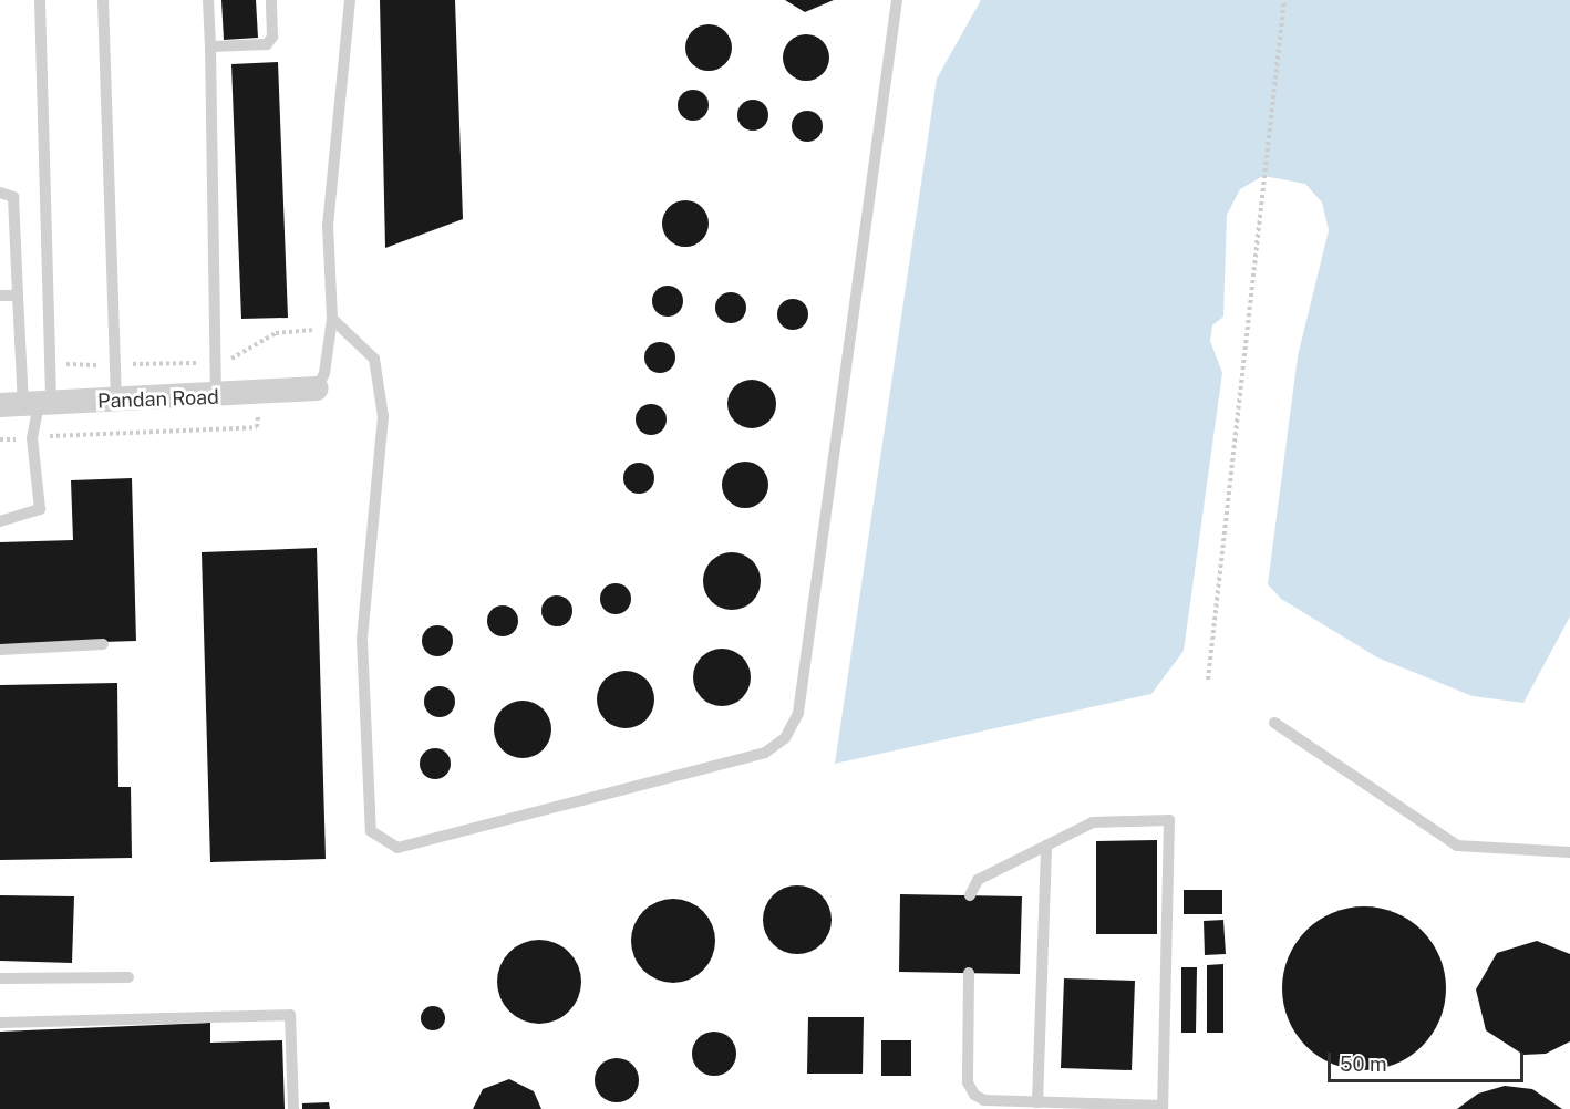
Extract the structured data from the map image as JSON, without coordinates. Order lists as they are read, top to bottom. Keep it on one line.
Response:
{"streets":{"street":["Pandan Road"]},"scale_bar":"50 m"}
